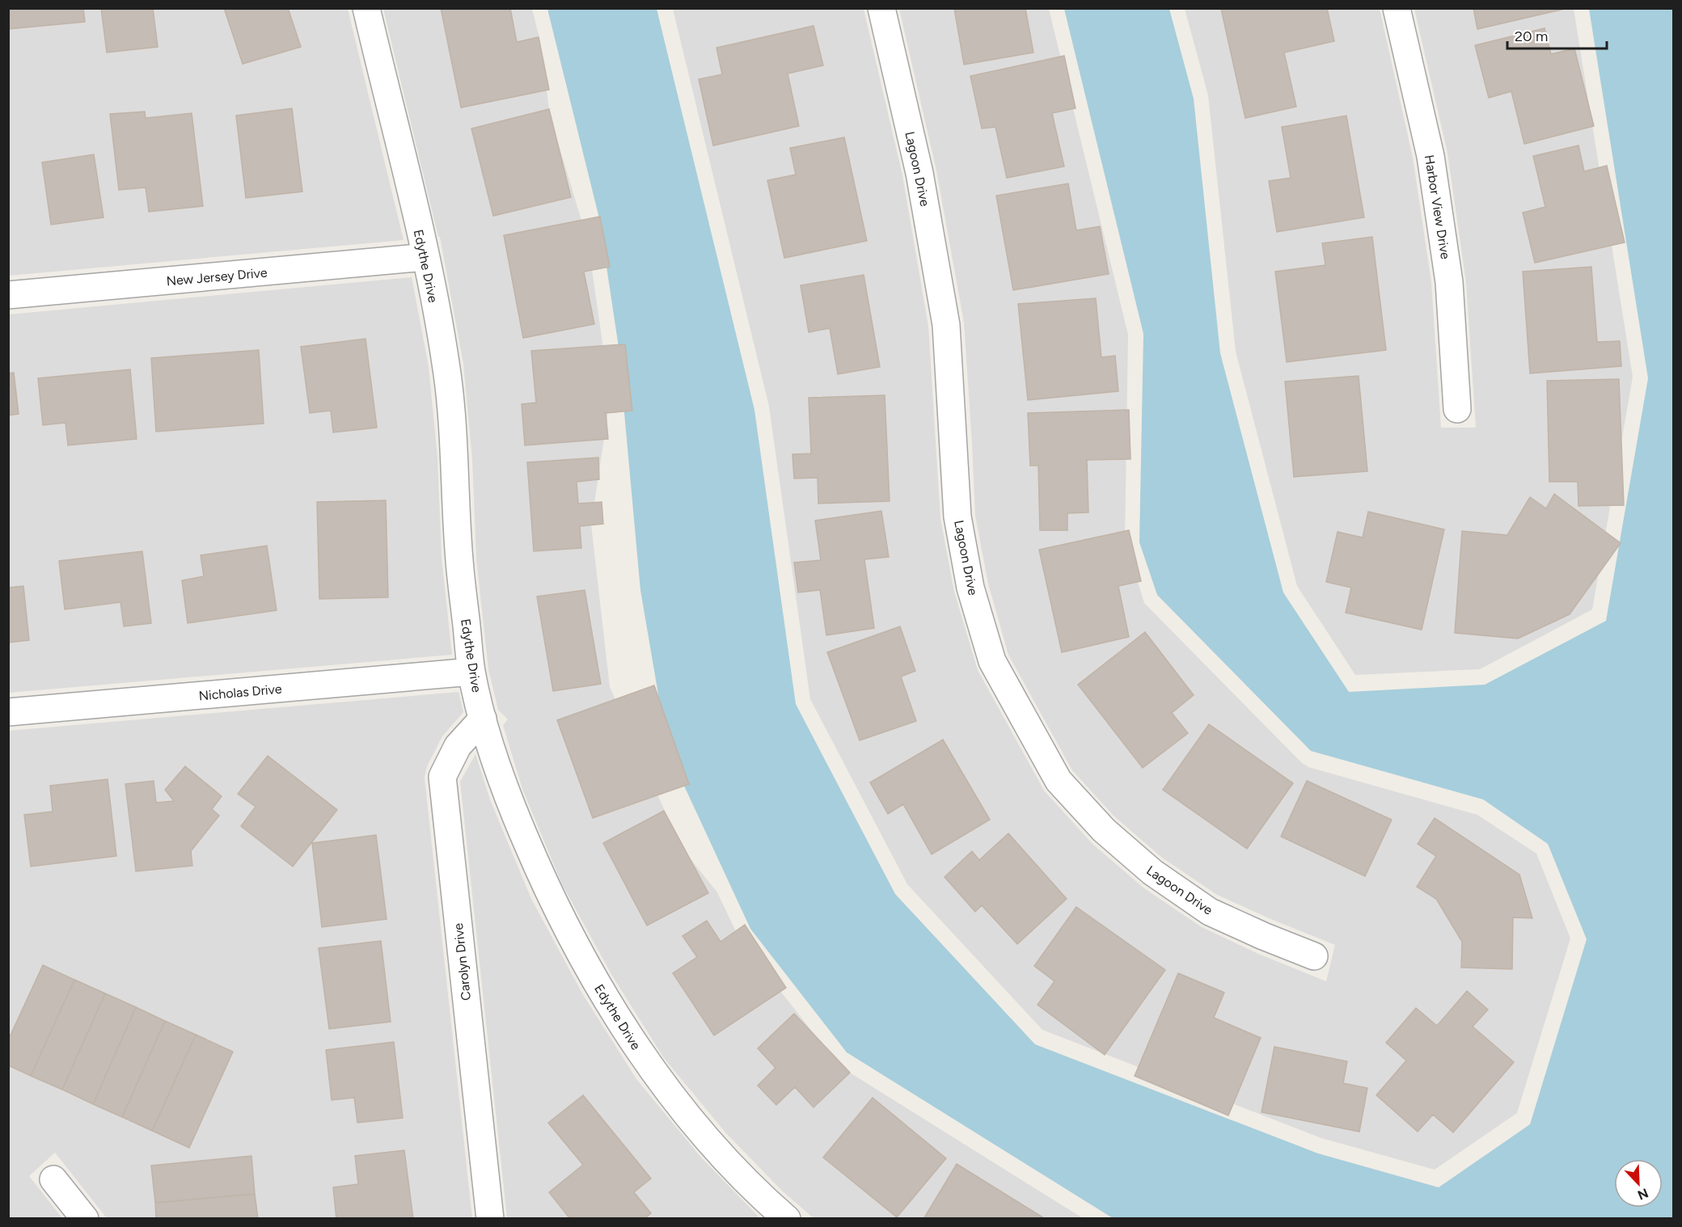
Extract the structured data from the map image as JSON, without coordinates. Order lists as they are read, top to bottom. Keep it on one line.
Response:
{"streets":{"street":["Lagoon Drive","Harbor View Drive","Edythe Drive","New Jersey Drive","Nicholas Drive","Carolyn Drive"]},"crossings":[["Edythe Drive","New Jersey Drive"],["Edythe Drive","Nicholas Drive"],["Edythe Drive","Carolyn Drive"]],"scale_bar":"20 m","north":"bottom right"}
